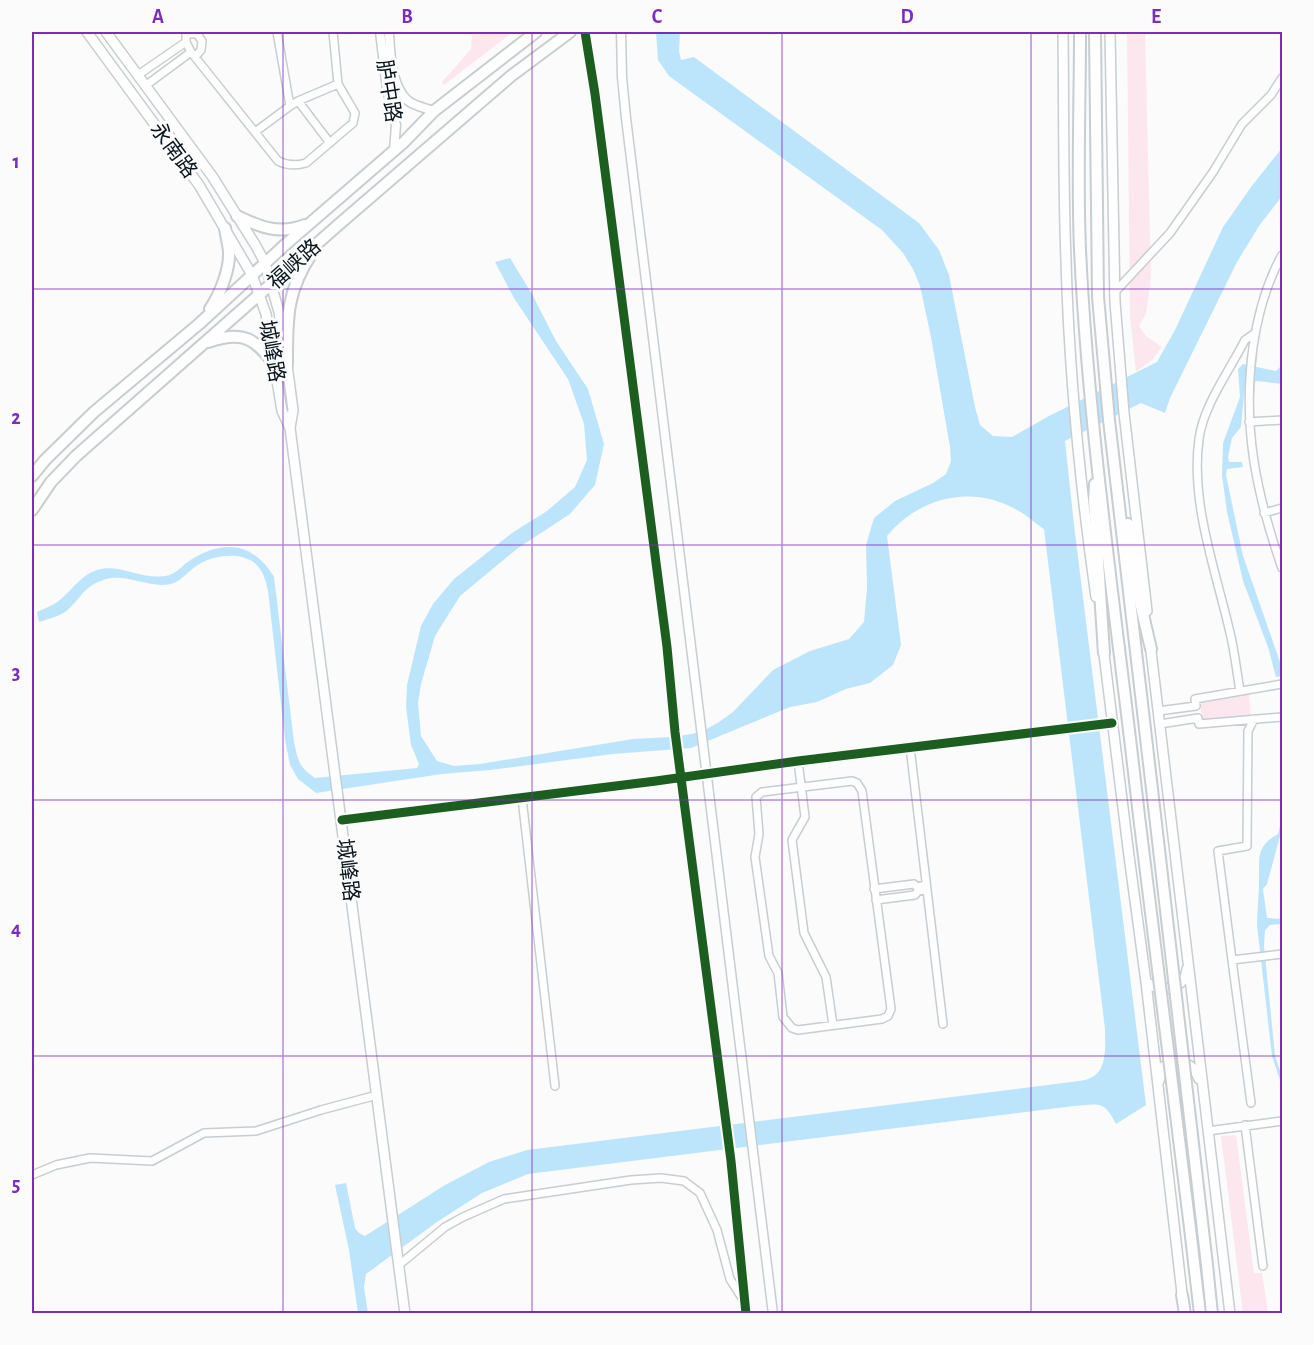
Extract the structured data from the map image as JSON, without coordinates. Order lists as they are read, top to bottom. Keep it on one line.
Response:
{"streets":{"highway":["福峡路"],"main road":["永南路","城峰路"],"street":["胪中路"]},"crossings":[["胪中路","福峡路"],["永南路","福峡路"],["永南路","城峰路"],["福峡路","城峰路"]],"grid":{"columns":["A","B","C","D","E"],"rows":["1","2","3","4","5"]}}
